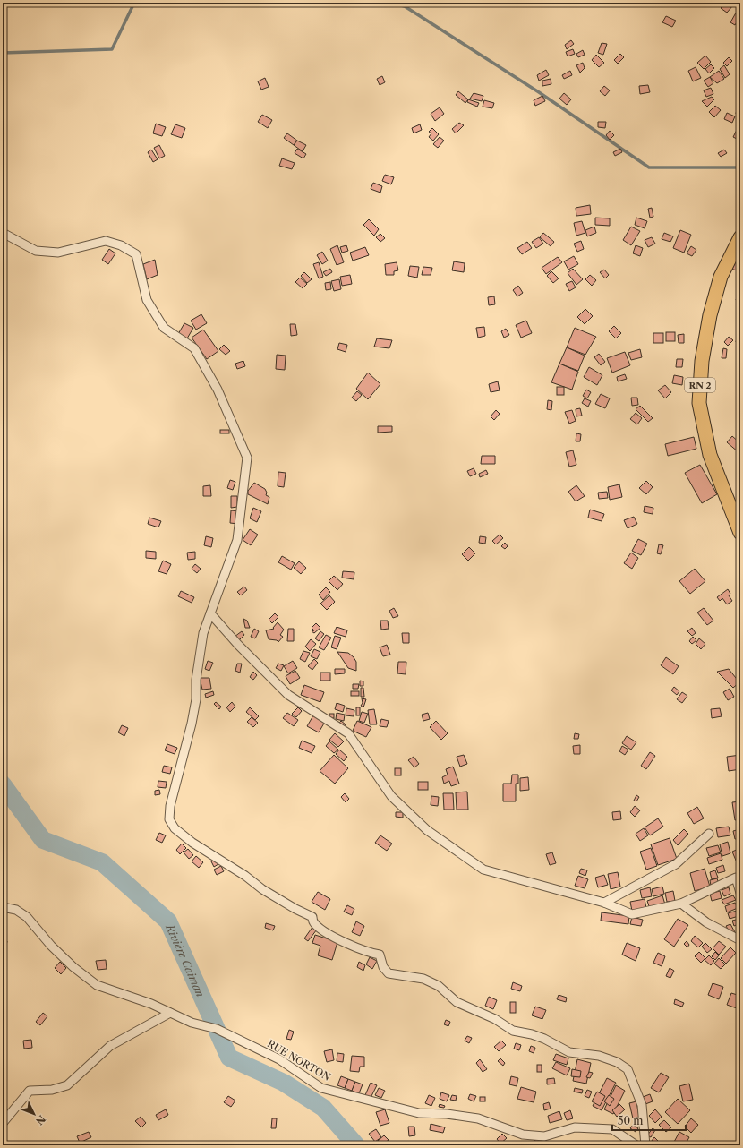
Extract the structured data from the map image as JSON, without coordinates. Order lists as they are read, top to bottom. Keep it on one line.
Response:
{"streets":{"main road":["RN 2"],"street":["RUE NORTON"]},"water":["Rivière Caiman"],"scale_bar":"50 m","north":"bottom right"}
